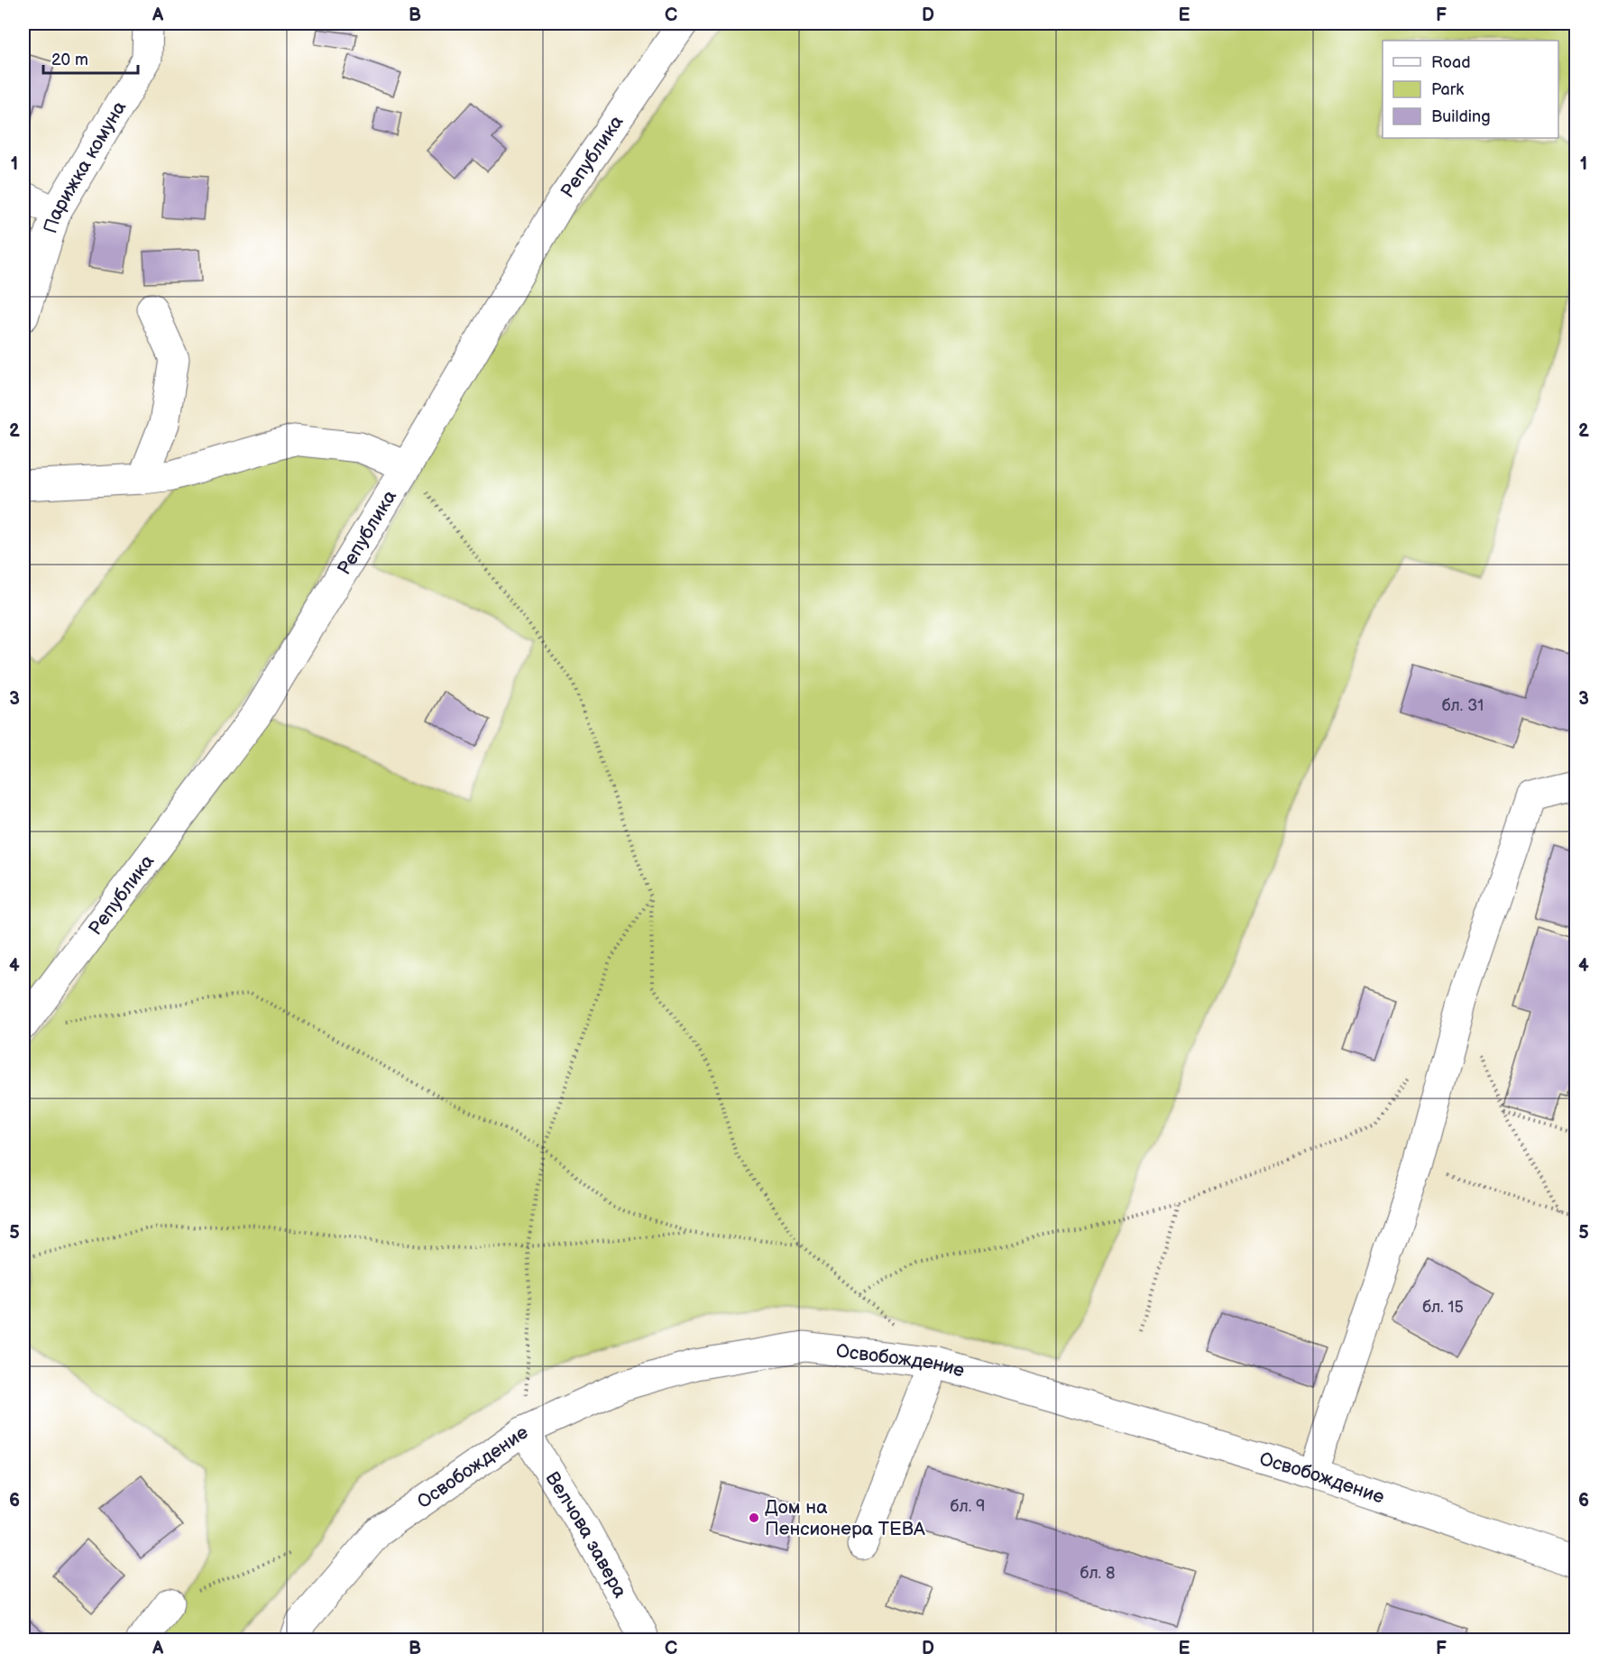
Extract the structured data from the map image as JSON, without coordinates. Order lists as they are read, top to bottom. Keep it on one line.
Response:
{"streets":{"street":["Република","Парижка комуна","Освобождение","Велчова завера"]},"crossings":[["Освобождение","Велчова завера"]],"places":["Дом на Пенсионера ТЕВА"],"house_numbers":["бл. 31","бл. 15","бл. 9","бл. 8"],"legend":["Road","Park","Building"],"scale_bar":"20 m","grid":{"columns":["A","B","C","D","E","F"],"rows":["1","2","3","4","5","6"]}}
